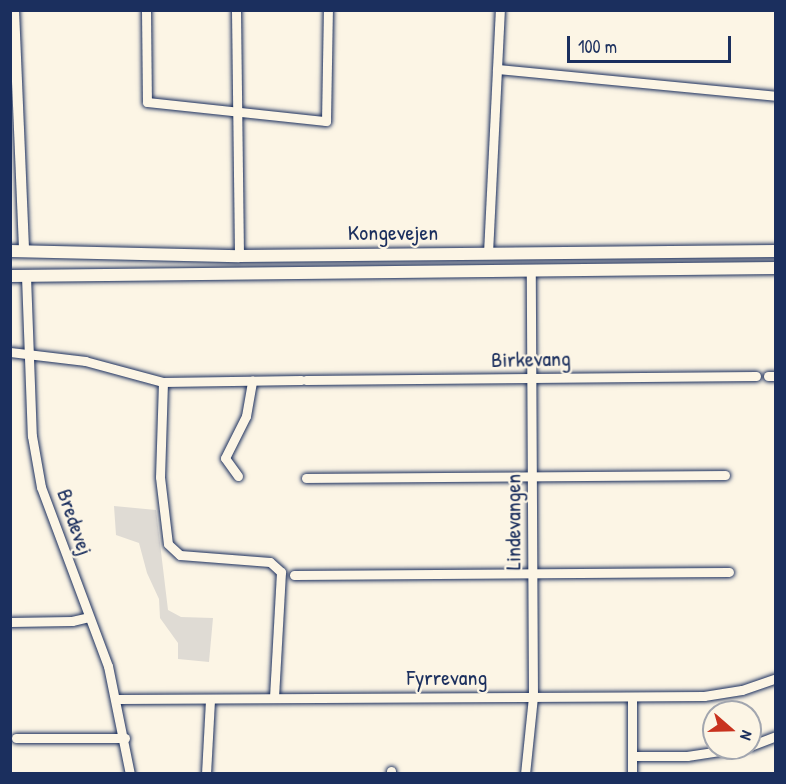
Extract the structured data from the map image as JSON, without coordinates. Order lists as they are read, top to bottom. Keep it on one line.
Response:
{"streets":{"main road":["Kongevejen"],"street":["Birkevang","Bredevej","Lindevangen","Fyrrevang"]},"crossings":[["Kongevejen","Bredevej"],["Kongevejen","Lindevangen"],["Birkevang","Bredevej"],["Birkevang","Lindevangen"],["Bredevej","Fyrrevang"],["Lindevangen","Fyrrevang"]],"scale_bar":"100 m","north":"right"}
